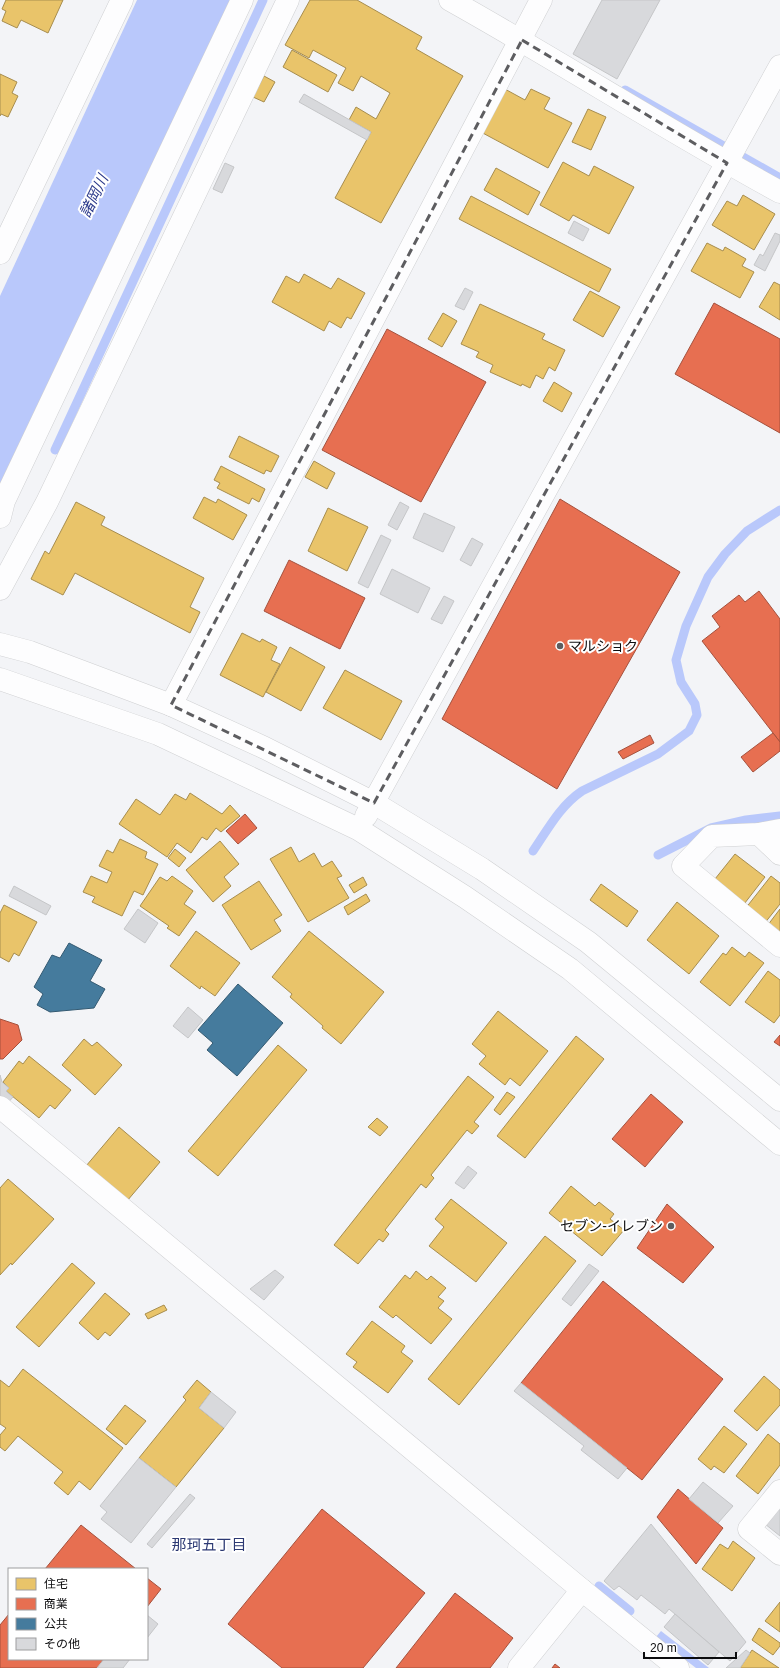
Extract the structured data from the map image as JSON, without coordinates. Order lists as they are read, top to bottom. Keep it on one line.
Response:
{"districts":["那珂五丁目"],"water":["諸岡川"],"places":["マルショク","セブン-イレブン"],"legend":["住宅","商業","公共","その他"],"scale_bar":"20 m"}
